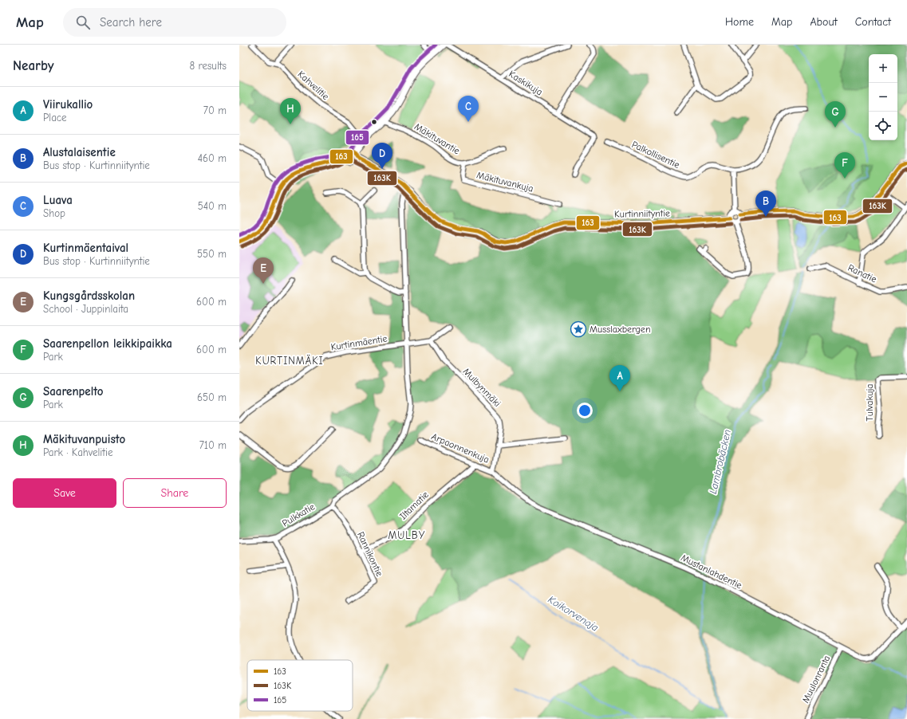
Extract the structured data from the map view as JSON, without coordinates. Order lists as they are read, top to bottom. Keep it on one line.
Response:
{"streets":{"street":["Kaskikuja","Kahvelitie","Mäkituvantie","Palkollisentie","Mäkituvankuja","Kurtinniityntie","Ranatie","Kurtinmäentie","Mulbynmäki","Tulvakuja","Arpaonnenkuja","Iltamatie","Pulkkatie","Rannikontie","Mustanlahdentie","Muulonranta"]},"crossings":[["Mäkituvantie","Mäkituvankuja"],["Kurtinniityntie","Pulkkatie"],["Kurtinmäentie","Pulkkatie"],["Mulbynmäki","Arpaonnenkuja"],["Mulbynmäki","Mustanlahdentie"],["Arpaonnenkuja","Iltamatie"],["Arpaonnenkuja","Mustanlahdentie"],["Iltamatie","Rannikontie"],["Pulkkatie","Rannikontie"],["Mustanlahdentie","Muulonranta"]],"districts":["KURTINMÄKI","MULBY"],"water":["Lambrobäcken","Koikorvenoja"],"places":{"place":["Musslaxbergen"]},"lines":["transit line 165","transit line 163","transit line 163K"],"legend":["163","163K","165"],"page":{"header":"Map","search":"Search here","nav":["Home","Map","About","Contact"],"heading":["Nearby","8 results"],"map_buttons":["+","−"],"list":[{"mark":"A","name":"Viirukallio","note":"Place","value":"70 m"},{"mark":"B","name":"Alustalaisentie","note":"Bus stop · Kurtinniityntie","value":"460 m"},{"mark":"C","name":"Luava","note":"Shop","value":"540 m"},{"mark":"D","name":"Kurtinmäentaival","note":"Bus stop · Kurtinniityntie","value":"550 m"},{"mark":"E","name":"Kungsgårdsskolan","note":"School · Juppinlaita","value":"600 m"},{"mark":"F","name":"Saarenpellon leikkipaikka","note":"Park","value":"600 m"},{"mark":"G","name":"Saarenpelto","note":"Park","value":"650 m"},{"mark":"H","name":"Mäkituvanpuisto","note":"Park · Kahvelitie","value":"710 m"}],"pins":["C","H","G","D","F","B","E","A"],"buttons":["Save","Share"]}}
